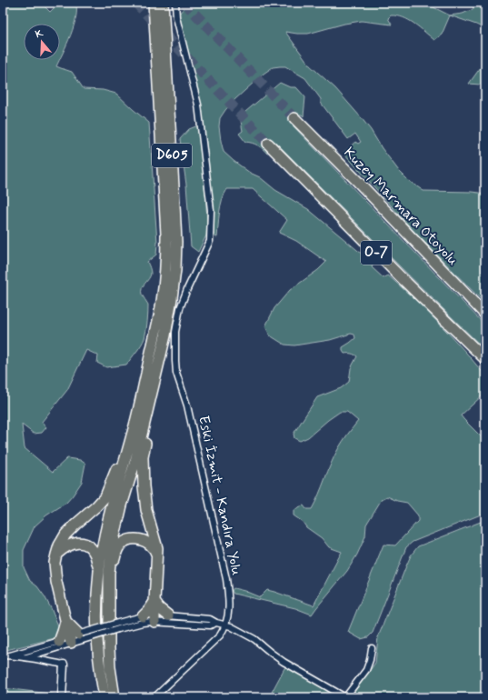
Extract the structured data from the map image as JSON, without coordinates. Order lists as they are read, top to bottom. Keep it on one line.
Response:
{"streets":{"highway":["D605","Kuzey Marmara Otoyolu","O-7"],"street":["Eski İzmit - Kandıra Yolu"]},"north":"top"}
